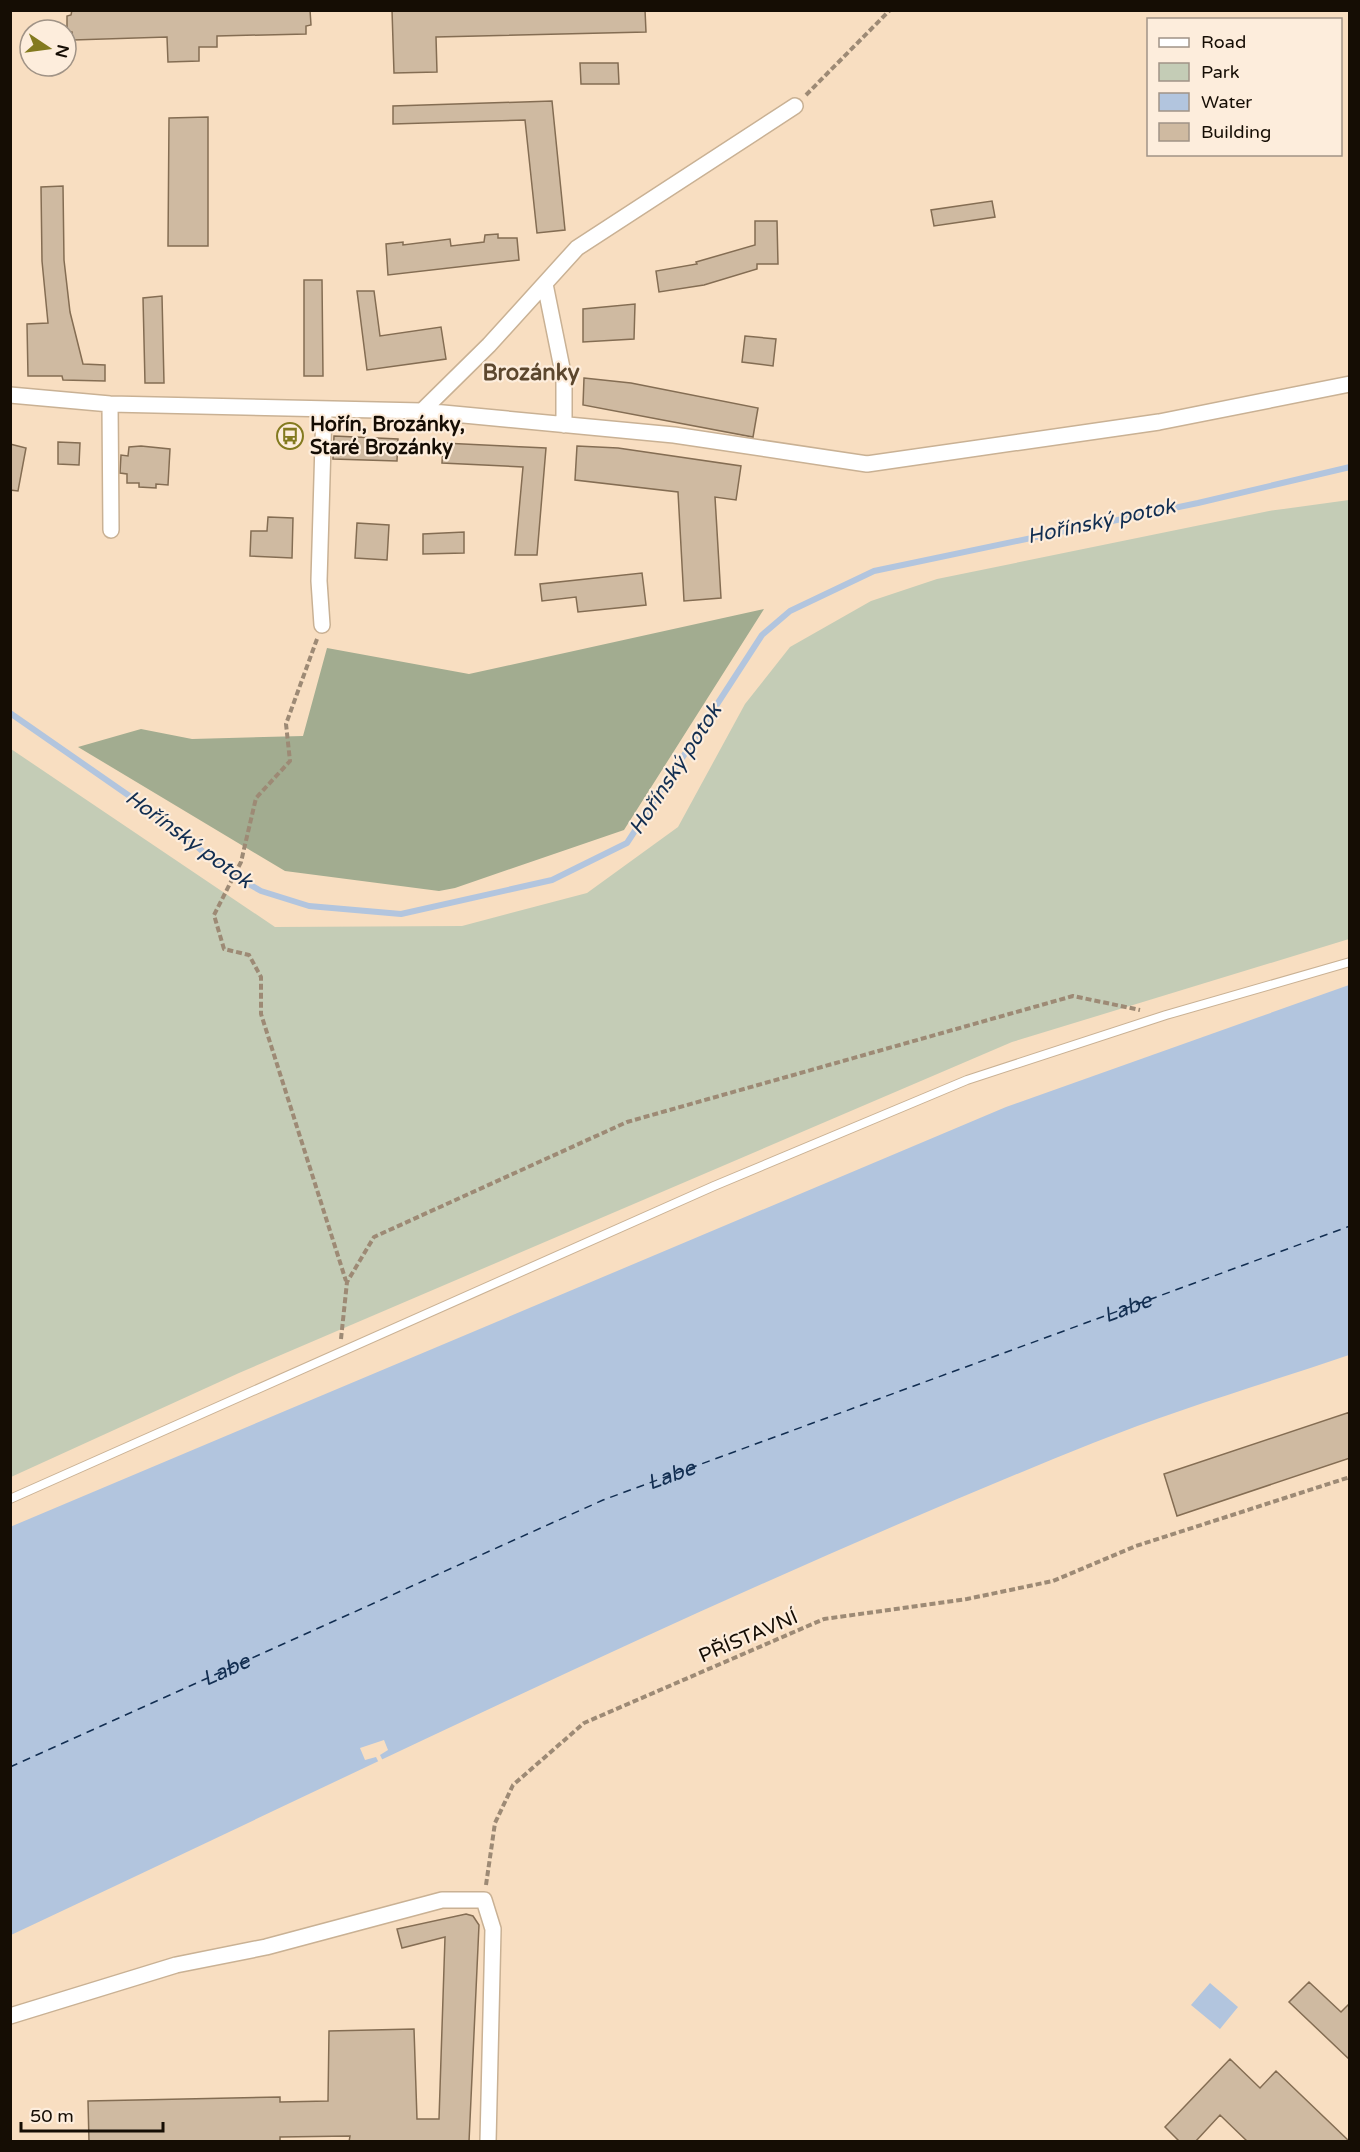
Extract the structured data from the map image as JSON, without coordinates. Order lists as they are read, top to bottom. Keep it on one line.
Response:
{"streets":{"path":["PŘÍSTAVNÍ"]},"districts":["Brozánky"],"water":["Hořínský potok","Labe"],"places":{"bus stop":["Hořín, Brozánky, Staré Brozánky"]},"legend":["Road","Park","Water","Building"],"scale_bar":"50 m","north":"right"}
